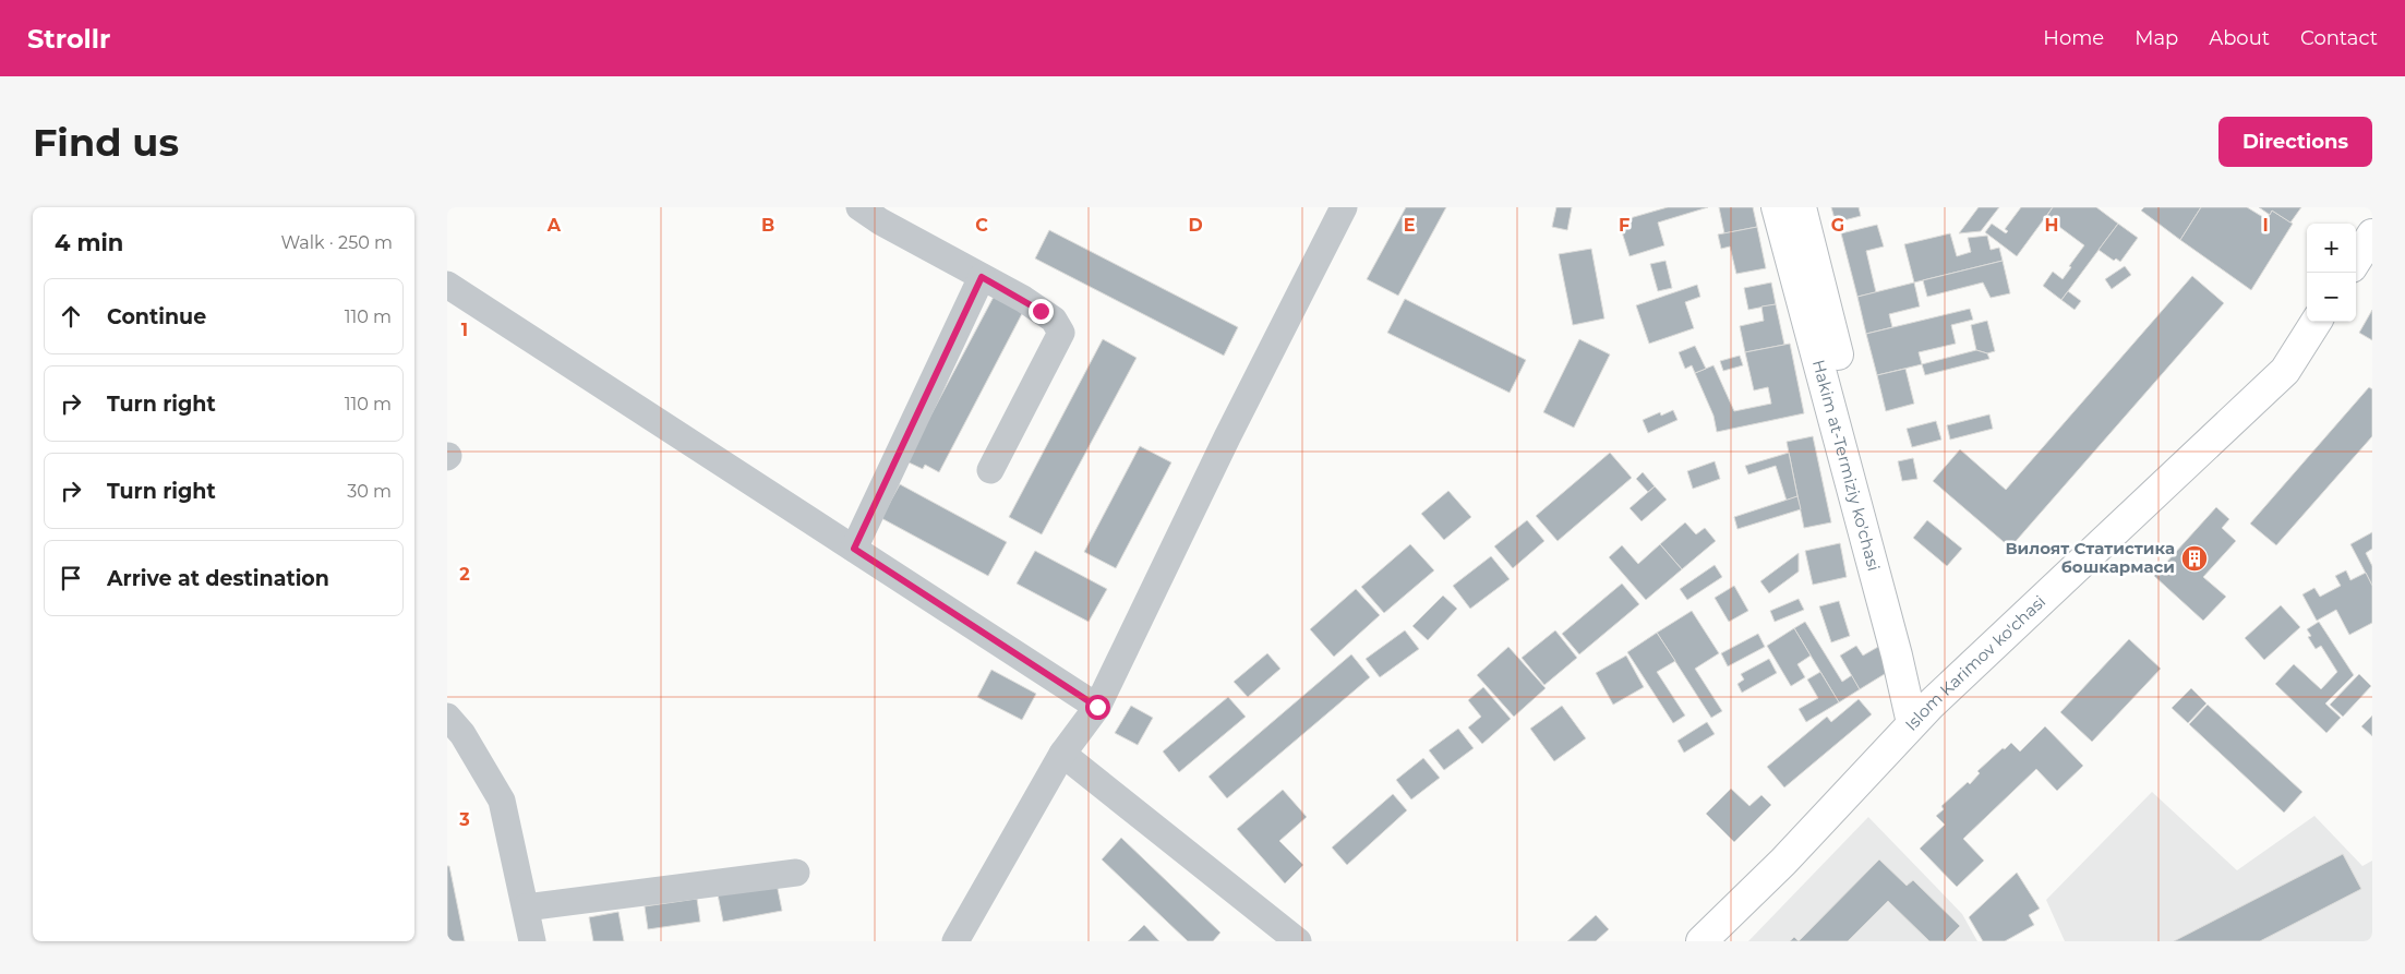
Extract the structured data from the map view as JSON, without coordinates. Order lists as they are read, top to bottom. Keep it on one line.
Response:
{"streets":{"main road":["Hakim at-Termiziy ko'chasi","Islom Karimov ko'chasi"]},"crossings":[["Hakim at-Termiziy ko'chasi","Islom Karimov ko'chasi"]],"places":{"building":["Вилоят Статистика бошкармаси"]},"page":{"header":"Strollr","nav":["Home","Map","About","Contact"],"buttons":"Directions","title":"Find us","heading":["4 min","Walk · 250 m"],"map_buttons":["+","−"],"list":[["Continue","110 m"],["Turn right","110 m"],["Turn right","30 m"],"Arrive at destination"]},"grid":{"columns":["A","B","C","D","E","F","G","H","I"],"rows":["1","2","3"]}}
